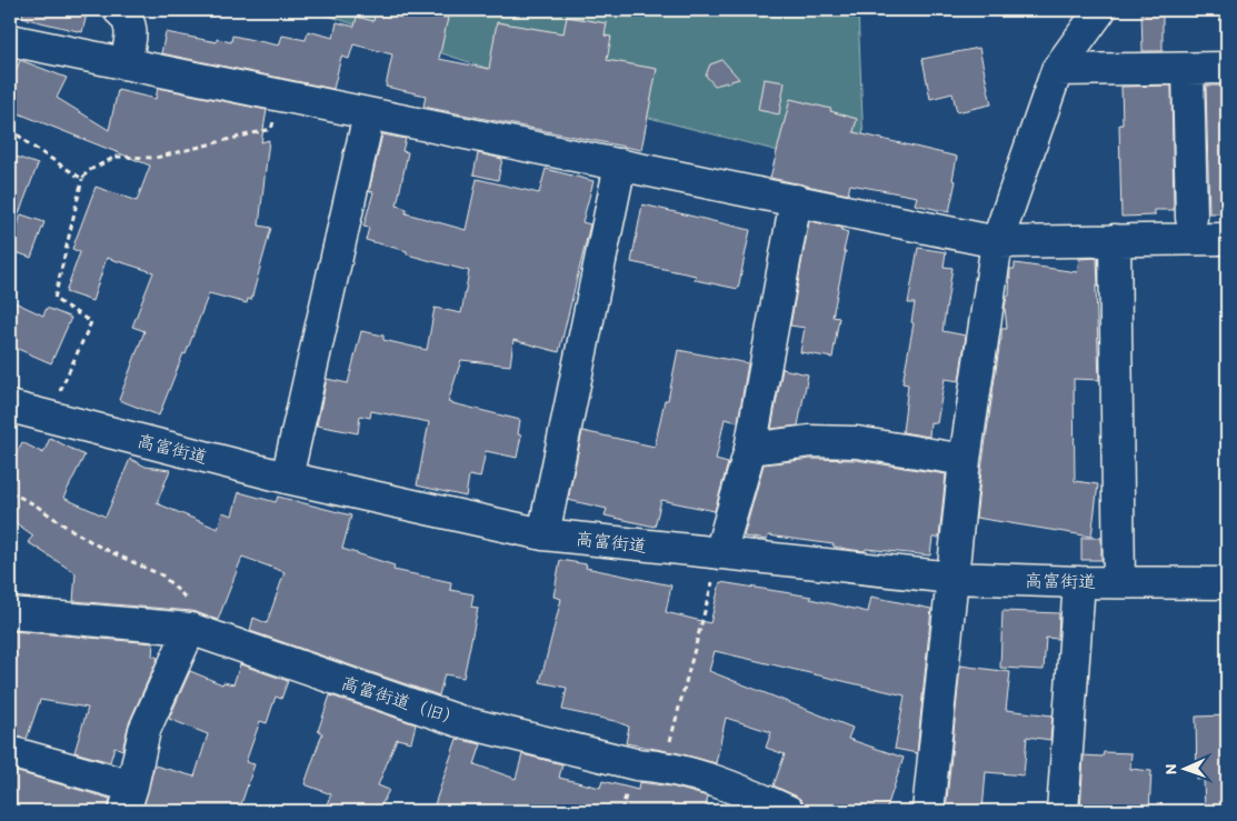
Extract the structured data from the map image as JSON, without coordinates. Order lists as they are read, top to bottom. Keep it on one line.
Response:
{"streets":{"street":["高富街道","高富街道（旧）"]},"north":"left"}
